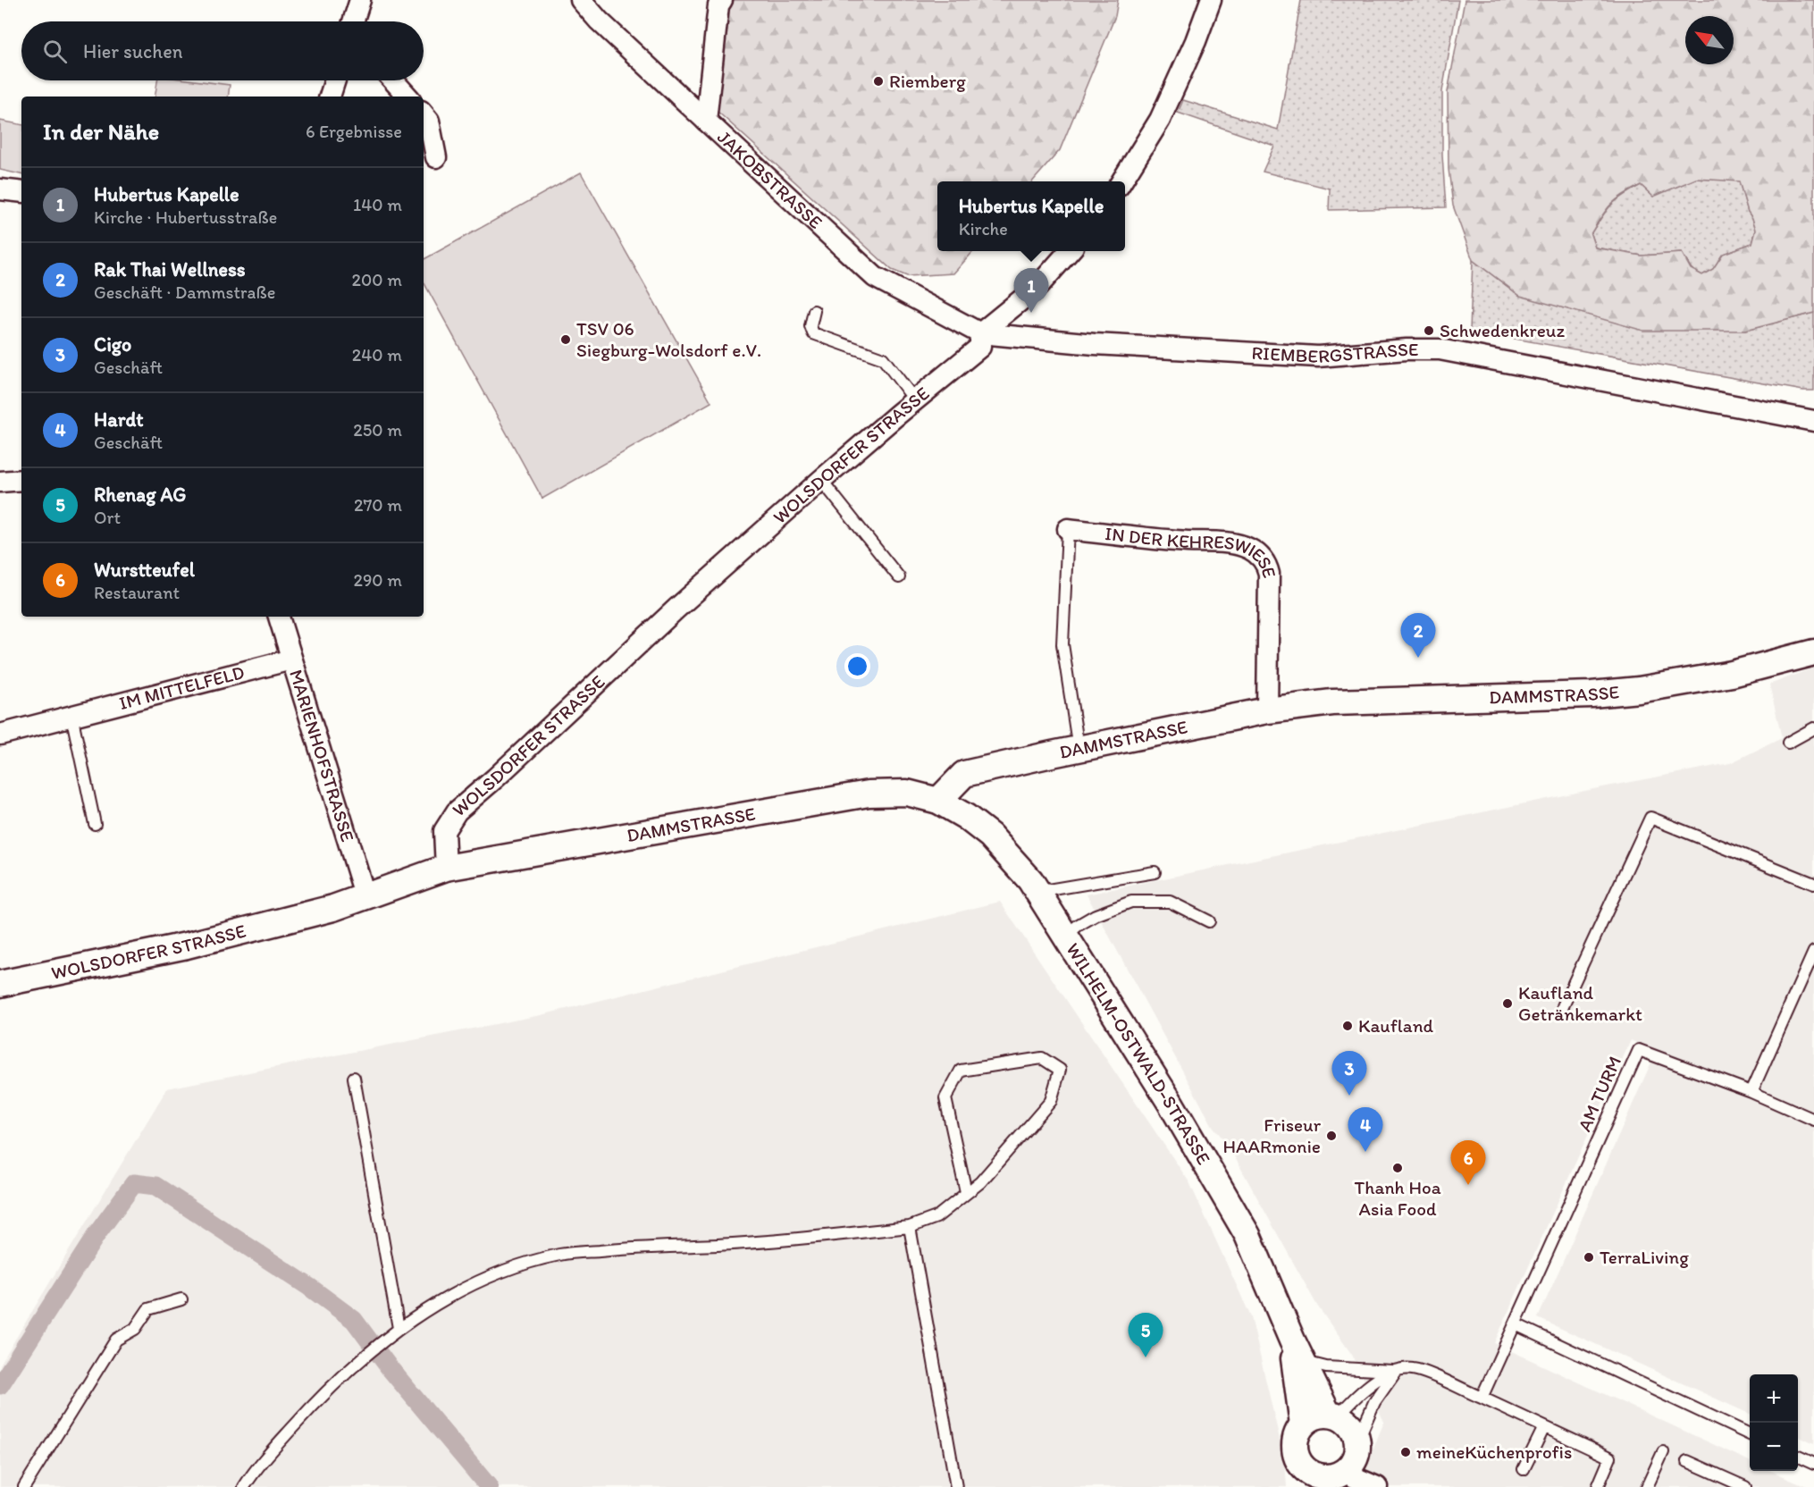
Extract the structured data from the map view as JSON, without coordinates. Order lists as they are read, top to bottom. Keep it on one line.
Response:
{"streets":{"street":["JAKOBSTRASSE","RIEMBERGSTRASSE","WOLSDORFER STRASSE","IN DER KEHRESWIESE","IM MITTELFELD","DAMMSTRASSE","MARIENHOFSTRASSE","WILHELM-OSTWALD-STRASSE"],"lane":["AM TURM"]},"crossings":[["JAKOBSTRASSE","RIEMBERGSTRASSE"],["JAKOBSTRASSE","WOLSDORFER STRASSE"],["RIEMBERGSTRASSE","WOLSDORFER STRASSE"],["WOLSDORFER STRASSE","DAMMSTRASSE"],["WOLSDORFER STRASSE","MARIENHOFSTRASSE"],["IN DER KEHRESWIESE","DAMMSTRASSE"],["IM MITTELFELD","MARIENHOFSTRASSE"],["DAMMSTRASSE","WILHELM-OSTWALD-STRASSE"]],"places":["Riemberg","Schwedenkreuz","TSV 06 Siegburg-Wolsdorf e.V.","Kaufland Getränkemarkt","Kaufland","Friseur HAARmonie","Thanh Hoa Asia Food","TerraLiving","meineKüchenprofis"],"north":"top left","page":{"search":"Hier suchen","heading":["In der Nähe","6 Ergebnisse"],"list":[{"mark":"1","name":"Hubertus Kapelle","note":"Kirche · Hubertusstraße","value":"140 m"},{"mark":"2","name":"Rak Thai Wellness","note":"Geschäft · Dammstraße","value":"200 m"},{"mark":"3","name":"Cigo","note":"Geschäft","value":"240 m"},{"mark":"4","name":"Hardt","note":"Geschäft","value":"250 m"},{"mark":"5","name":"Rhenag AG","note":"Ort","value":"270 m"},{"mark":"6","name":"Wurstteufel","note":"Restaurant","value":"290 m"}],"popup":["Hubertus Kapelle","Kirche"],"pins":["1","2","3","4","6","5"],"map_buttons":["+","−"]}}
